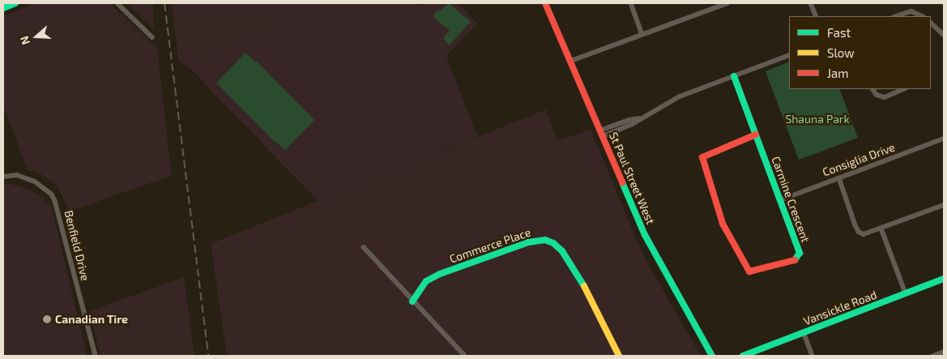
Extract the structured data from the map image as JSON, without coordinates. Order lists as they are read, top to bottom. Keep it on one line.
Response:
{"streets":{"street":["Consiglia Drive","St Paul Street West","Carmine Crescent","Benfield Drive","Commerce Place","Vansickle Road"]},"crossings":[["Consiglia Drive","Carmine Crescent"]],"parks":["Shauna Park"],"places":["Canadian Tire"],"legend":["Fast","Slow","Jam"],"north":"left"}
